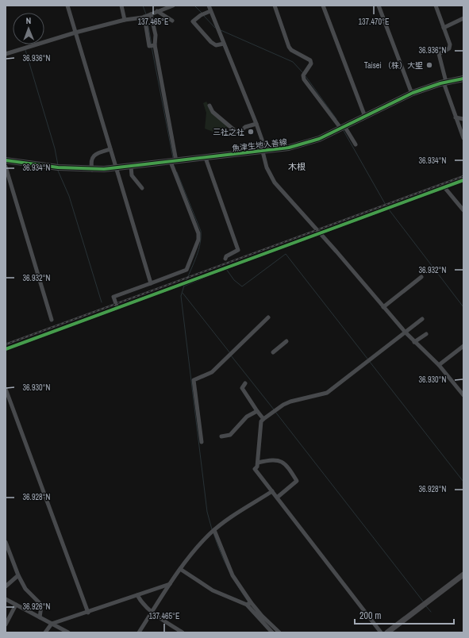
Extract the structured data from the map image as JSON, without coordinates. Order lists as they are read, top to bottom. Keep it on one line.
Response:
{"streets":{"main road":["魚津生地入善線"]},"districts":["木根"],"places":["Taisei （株）大聖","三社之社"],"scale_bar":"200 m","north":"top","coordinates":["137.465°E","137.470°E","36.936°N","36.934°N","36.932°N","36.930°N","36.928°N","36.926°N"]}
